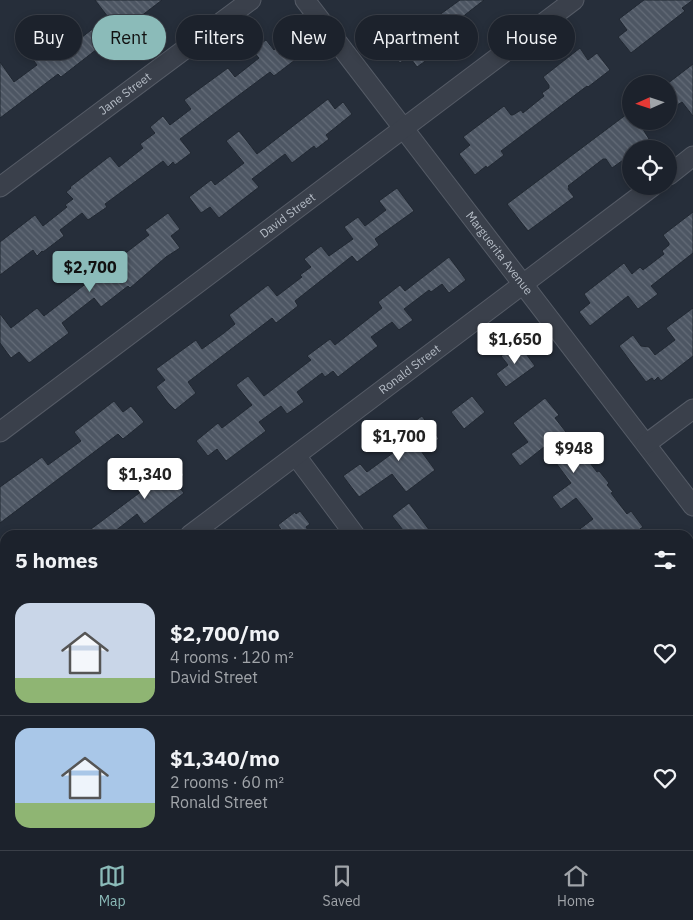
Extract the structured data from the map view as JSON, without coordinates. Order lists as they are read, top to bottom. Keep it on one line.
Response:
{"streets":{"street":["Jane Street","David Street","Marguerita Avenue","Ronald Street"]},"crossings":[["David Street","Marguerita Avenue"],["Marguerita Avenue","Ronald Street"]],"north":"left","page":{"chip":["Buy","Rent","Filters","New","Apartment","House"],"price":["$2,700","$1,650","$1,700","$948","$1,340"],"heading":"5 homes","list":[{"name":"$2,700/mo","note":"4 rooms · 120 m² · David Street"},{"name":"$1,340/mo","note":"2 rooms · 60 m² · Ronald Street"}],"tabs":["Map","Saved","Home"]}}
